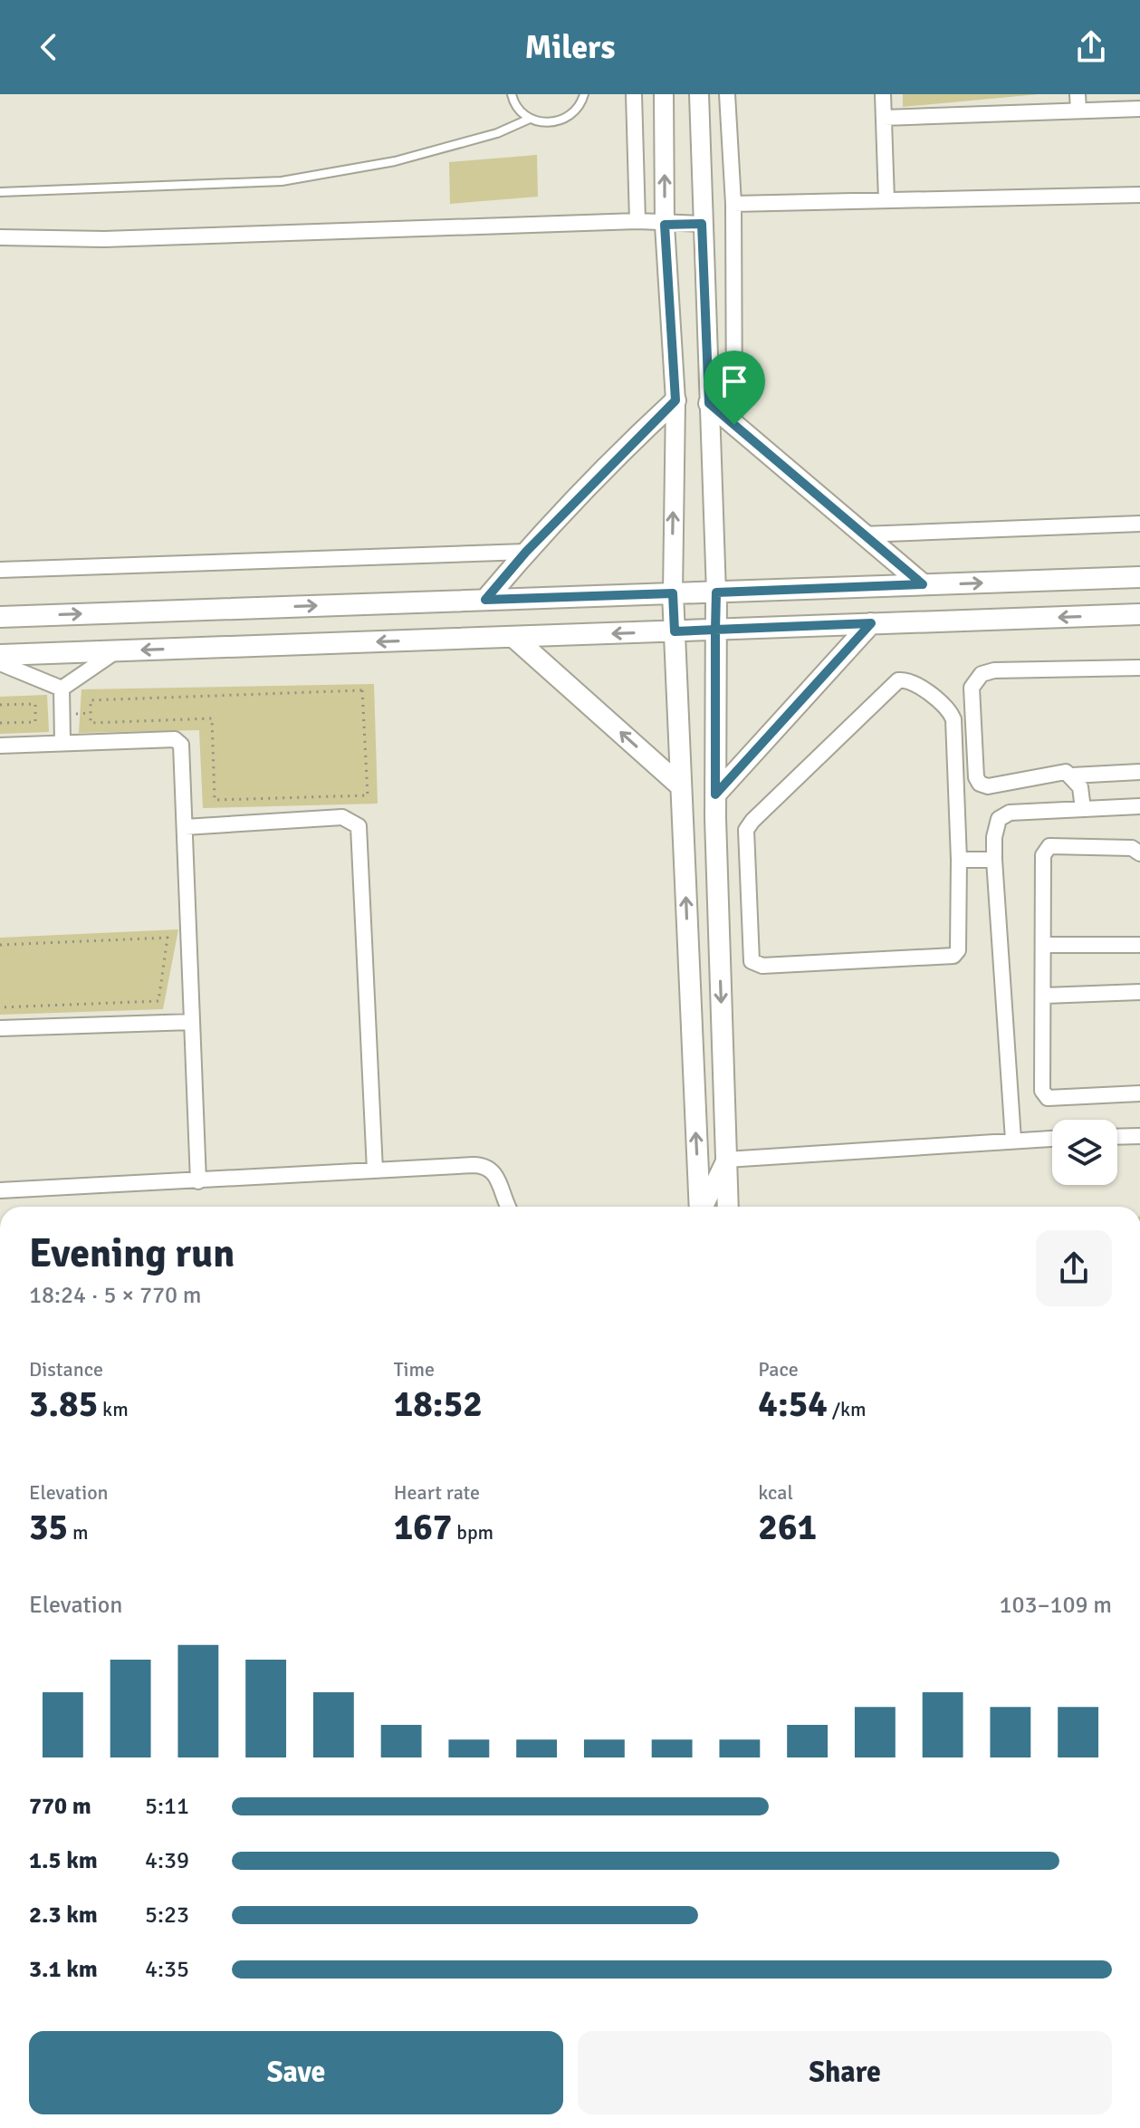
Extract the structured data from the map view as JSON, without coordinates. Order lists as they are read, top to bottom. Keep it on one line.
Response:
{"page":{"header":"Milers","heading":["Evening run","18:24 · 5 × 770 m"],"stats":[["Distance","3.85 km"],["Time","18:52"],["Pace","4:54 /km"],["Elevation","35 m"],["Heart rate","167 bpm"],["kcal","261"]],"chart":["Elevation","103–109 m"],"list":[{"name":"770 m","note":"5:11"},{"name":"1.5 km","note":"4:39"},{"name":"2.3 km","note":"5:23"},{"name":"3.1 km","note":"4:35"}],"buttons":["Save","Share"]}}
